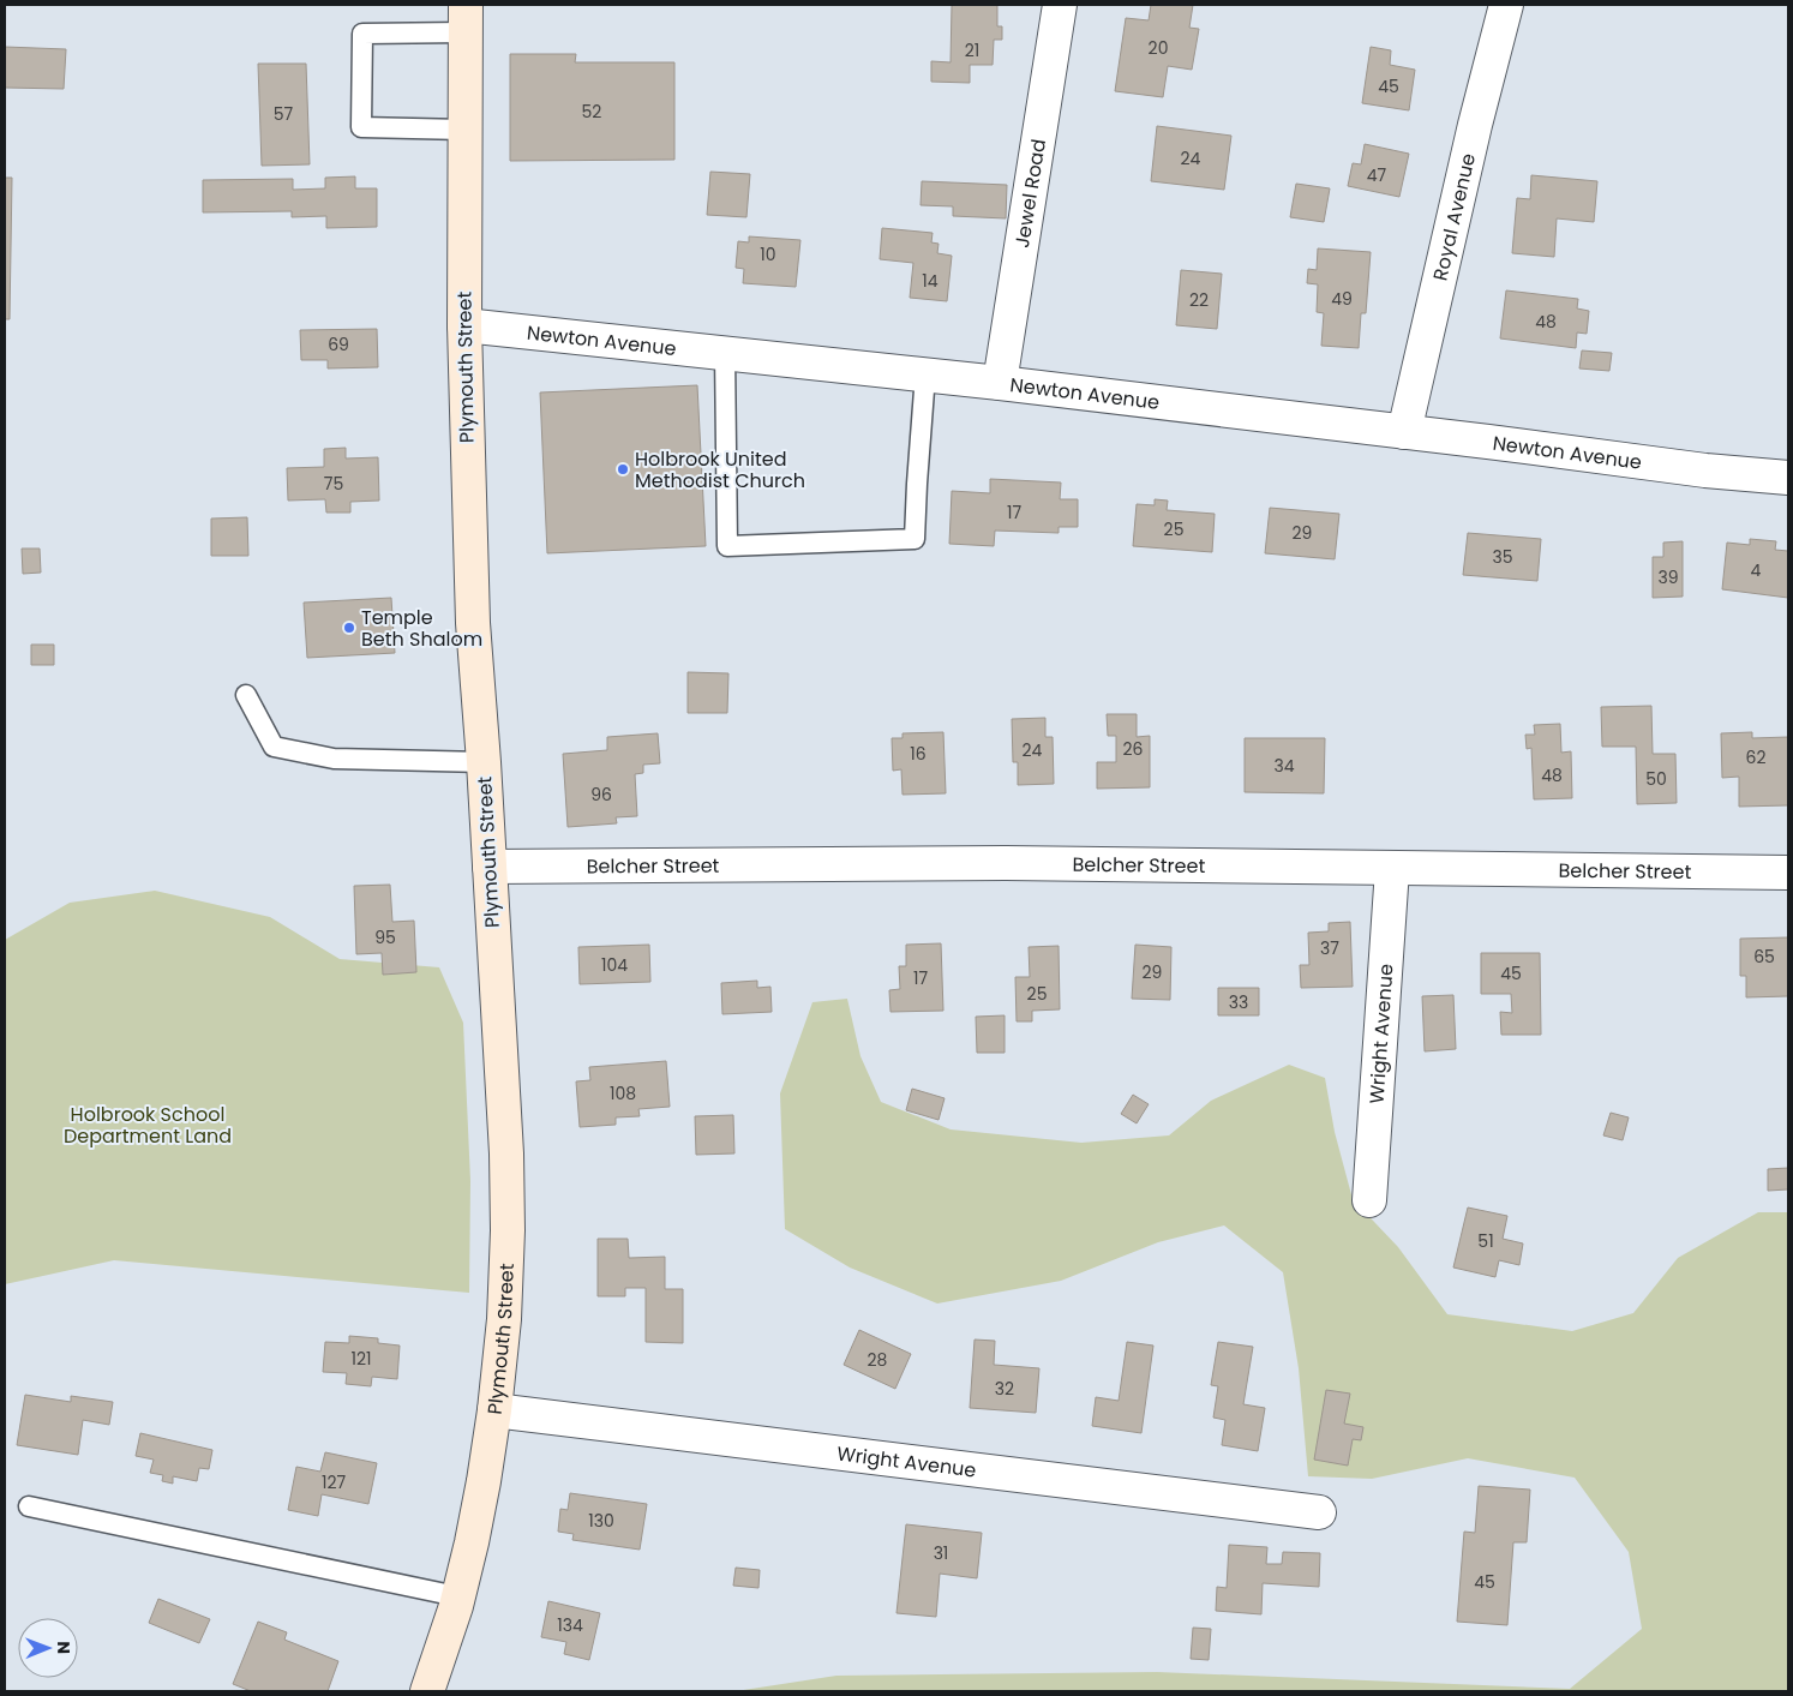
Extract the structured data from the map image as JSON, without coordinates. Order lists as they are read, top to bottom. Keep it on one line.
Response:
{"streets":{"main road":["Plymouth Street"],"street":["Jewel Road","Royal Avenue","Newton Avenue","Belcher Street","Wright Avenue"]},"crossings":[["Jewel Road","Newton Avenue"],["Royal Avenue","Newton Avenue"],["Newton Avenue","Plymouth Street"],["Plymouth Street","Belcher Street"],["Plymouth Street","Wright Avenue"],["Belcher Street","Wright Avenue"]],"parks":["Holbrook School Department Land"],"places":["Holbrook United Methodist Church","Temple Beth Shalom"],"house_numbers":["20","21","45","52","57","24","47","10","14","49","22","48","69","75","17","25","29","35","4","39","26","24","16","62","34","48","50","96","95","37","65","104","29","45","17","25","33","108","51","121","28","32","127","130","31","45","134"],"north":"right"}
